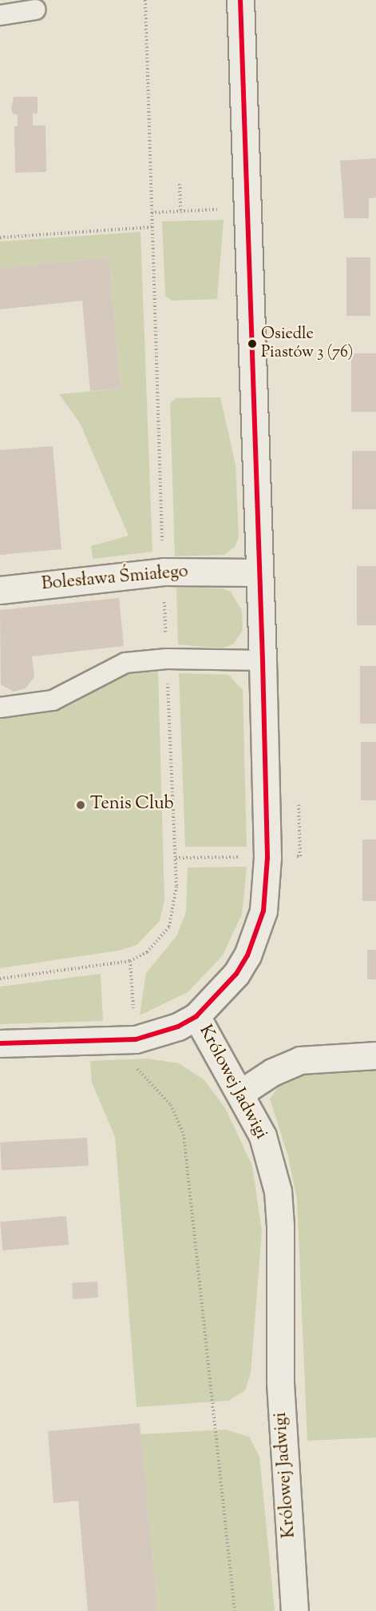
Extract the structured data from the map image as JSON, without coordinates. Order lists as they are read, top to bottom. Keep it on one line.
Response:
{"streets":{"street":["Bolesława Śmiałego","Królowej Jadwigi"]},"crossings":[["Bolesława Śmiałego","Królowej Jadwigi"]],"places":["Osiedle Piastów 3 (76)","Tenis Club"]}
